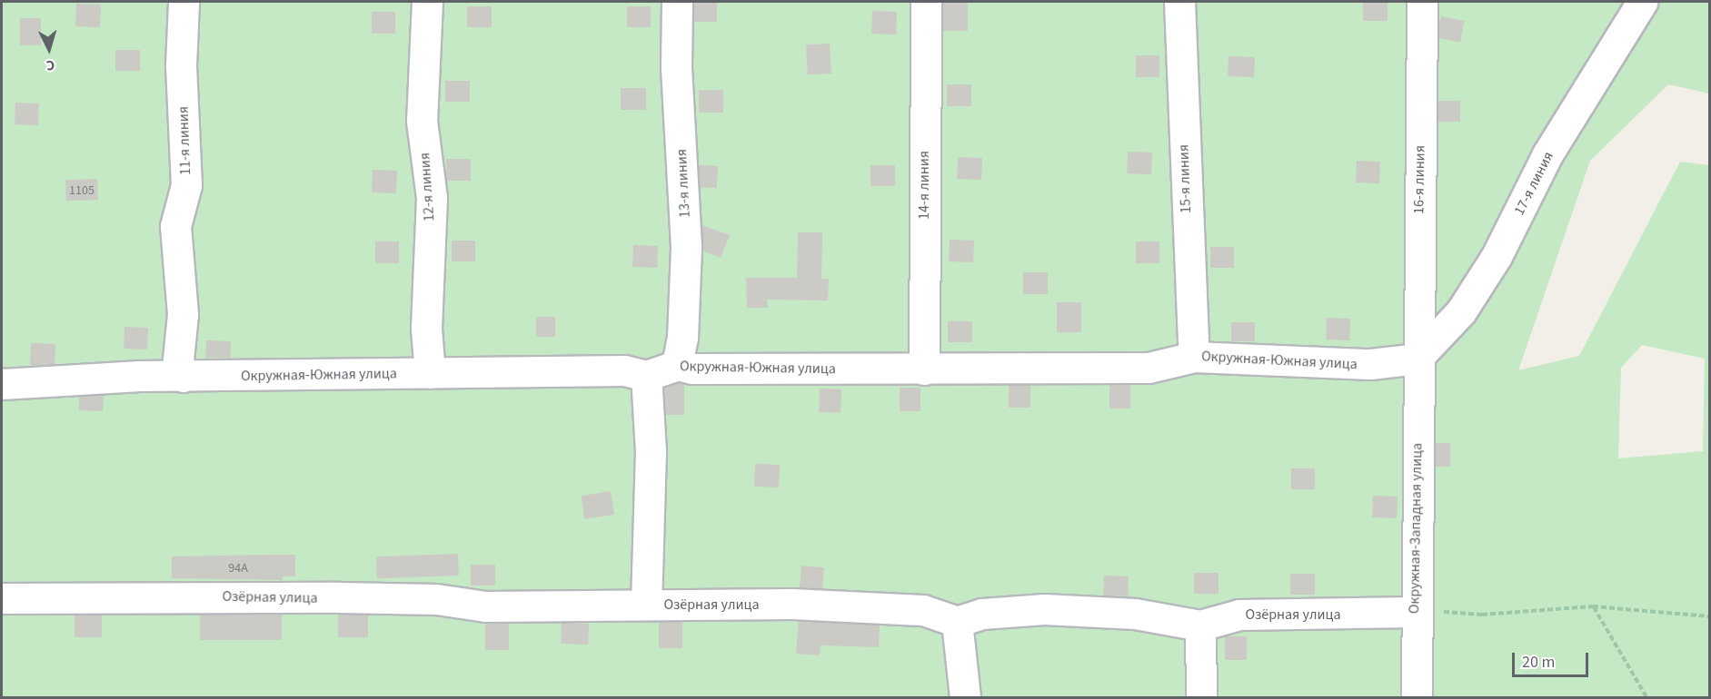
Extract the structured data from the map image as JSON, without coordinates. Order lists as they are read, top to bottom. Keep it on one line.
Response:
{"streets":{"street":["11-я линия","15-я линия","16-я линия","13-я линия","17-я линия","14-я линия","12-я линия","Окружная-Южная улица","Окружная-Западная улица","Озёрная улица"]},"crossings":[["11-я линия","Окружная-Южная улица"],["15-я линия","Окружная-Южная улица"],["16-я линия","17-я линия"],["16-я линия","Окружная-Южная улица"],["16-я линия","Окружная-Западная улица"],["13-я линия","Окружная-Южная улица"],["17-я линия","Окружная-Южная улица"],["17-я линия","Окружная-Западная улица"],["14-я линия","Окружная-Южная улица"],["12-я линия","Окружная-Южная улица"],["Окружная-Южная улица","Окружная-Западная улица"],["Окружная-Западная улица","Озёрная улица"]],"house_numbers":["1105","94А"],"scale_bar":"20 m","north":"bottom"}
